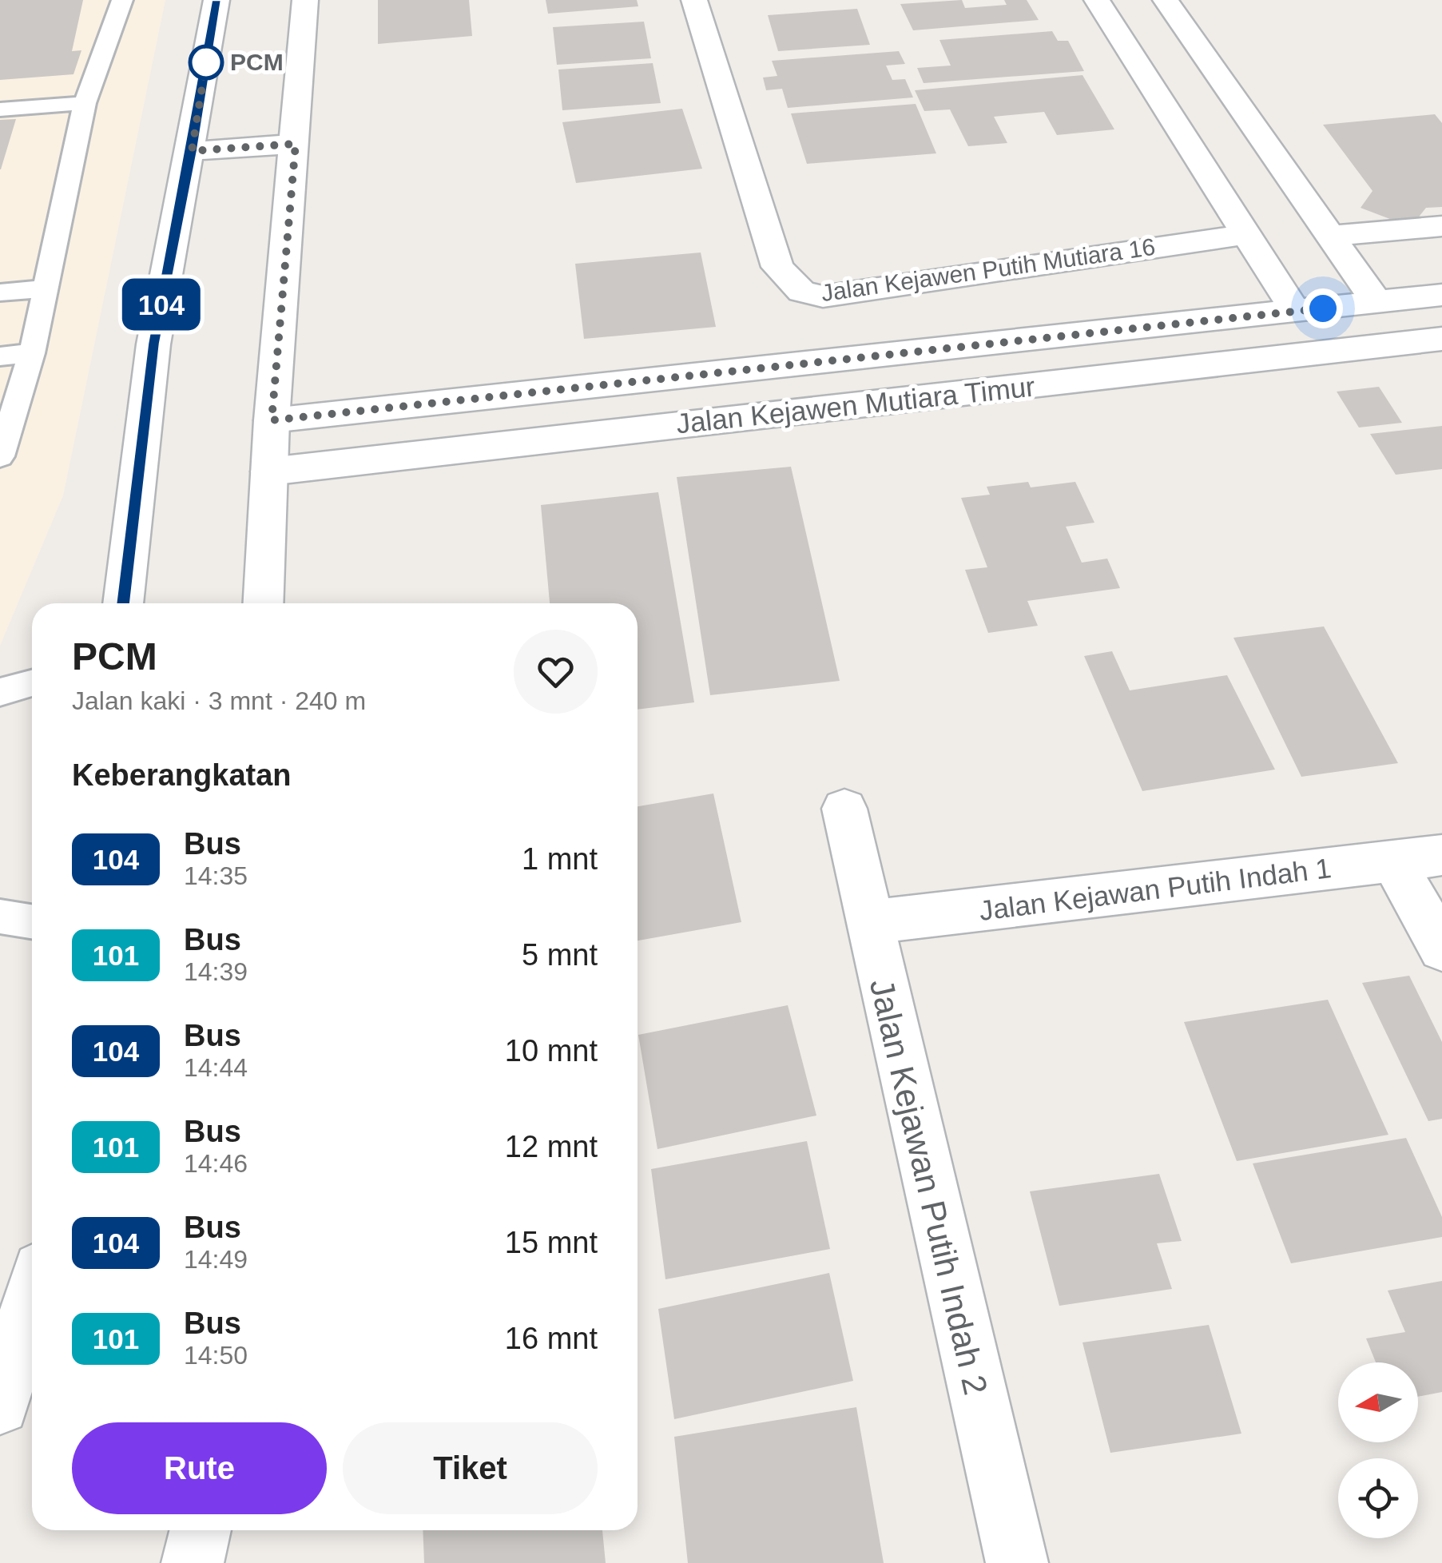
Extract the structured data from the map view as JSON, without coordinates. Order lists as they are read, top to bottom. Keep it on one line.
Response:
{"streets":{"street":["Jalan Kejawen Putih Mutiara 16","Jalan Kejawen Mutiara Timur","Jalan Kejawan Putih Indah 1","Jalan Kejawan Putih Indah 2"]},"crossings":[["Jalan Kejawan Putih Indah 1","Jalan Kejawan Putih Indah 2"]],"places":["PCM"],"lines":["bus line 104"],"north":"left","page":{"on_map":"104","heading":[["PCM","Jalan kaki · 3 mnt · 240 m"],"Keberangkatan"],"list":[{"mark":"104","name":"Bus","note":"14:35","value":"1 mnt"},{"mark":"101","name":"Bus","note":"14:39","value":"5 mnt"},{"mark":"104","name":"Bus","note":"14:44","value":"10 mnt"},{"mark":"101","name":"Bus","note":"14:46","value":"12 mnt"},{"mark":"104","name":"Bus","note":"14:49","value":"15 mnt"},{"mark":"101","name":"Bus","note":"14:50","value":"16 mnt"}],"buttons":["Rute","Tiket"]}}
